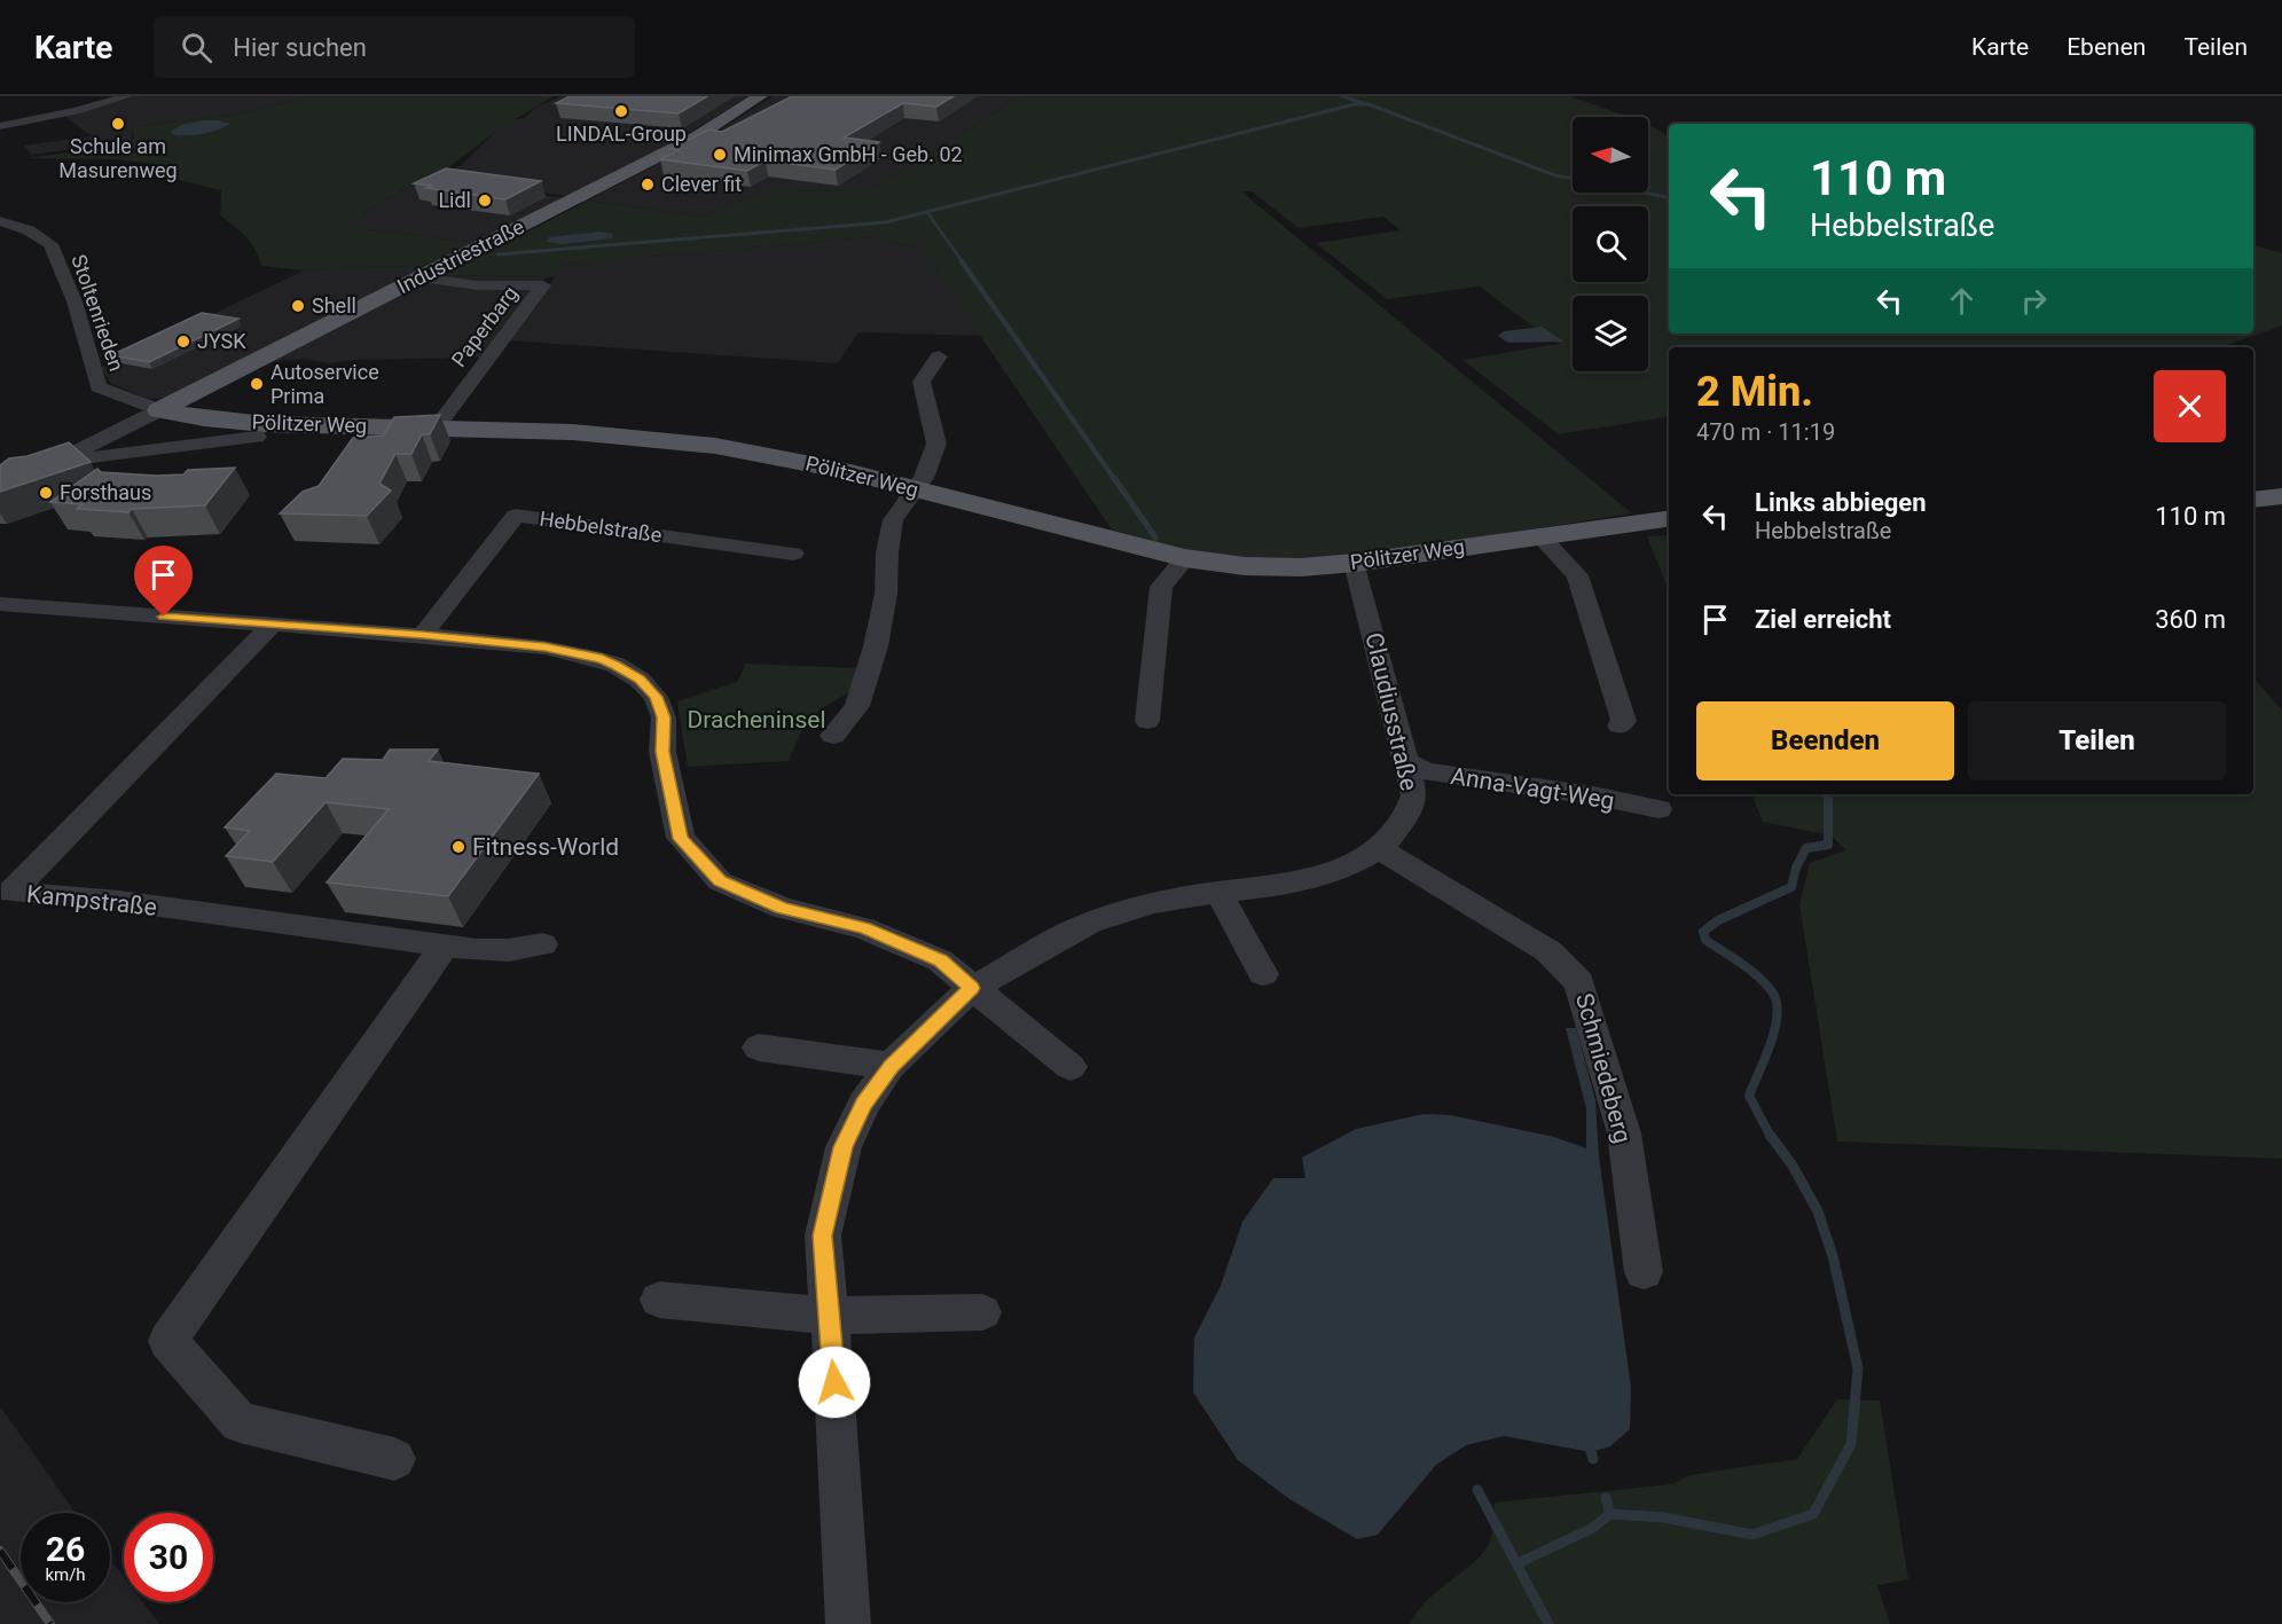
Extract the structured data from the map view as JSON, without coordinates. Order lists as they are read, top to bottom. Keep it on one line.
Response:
{"streets":{"main road":["Industriestraße","Pölitzer Weg"],"street":["Stoltenrieden","Paperbarg","Hebbelstraße","Claudiusstraße","Anna-Vagt-Weg","Kampstraße","Schmiedeberg"]},"crossings":[["Industriestraße","Stoltenrieden"],["Industriestraße","Paperbarg"],["Industriestraße","Pölitzer Weg"],["Stoltenrieden","Pölitzer Weg"],["Paperbarg","Pölitzer Weg"],["Pölitzer Weg","Claudiusstraße"],["Claudiusstraße","Anna-Vagt-Weg"],["Claudiusstraße","Schmiedeberg"]],"parks":["Dracheninsel"],"places":["LINDAL-Group","Schule am Masurenweg","Minimax GmbH - Geb. 02","Clever fit","Lidl","Shell","JYSK","Autoservice Prima","Forsthaus","Fitness-World"],"north":"left","page":{"header":"Karte","search":"Hier suchen","nav":["Karte","Ebenen","Teilen"],"turn":["110 m","Hebbelstraße"],"heading":["2 Min.","470 m · 11:19"],"list":[{"name":"Links abbiegen","note":"Hebbelstraße","value":"110 m"},{"name":"Ziel erreicht","value":"360 m"}],"buttons":["Beenden","Teilen"],"speed":"26 km/h","limit":"30"}}
